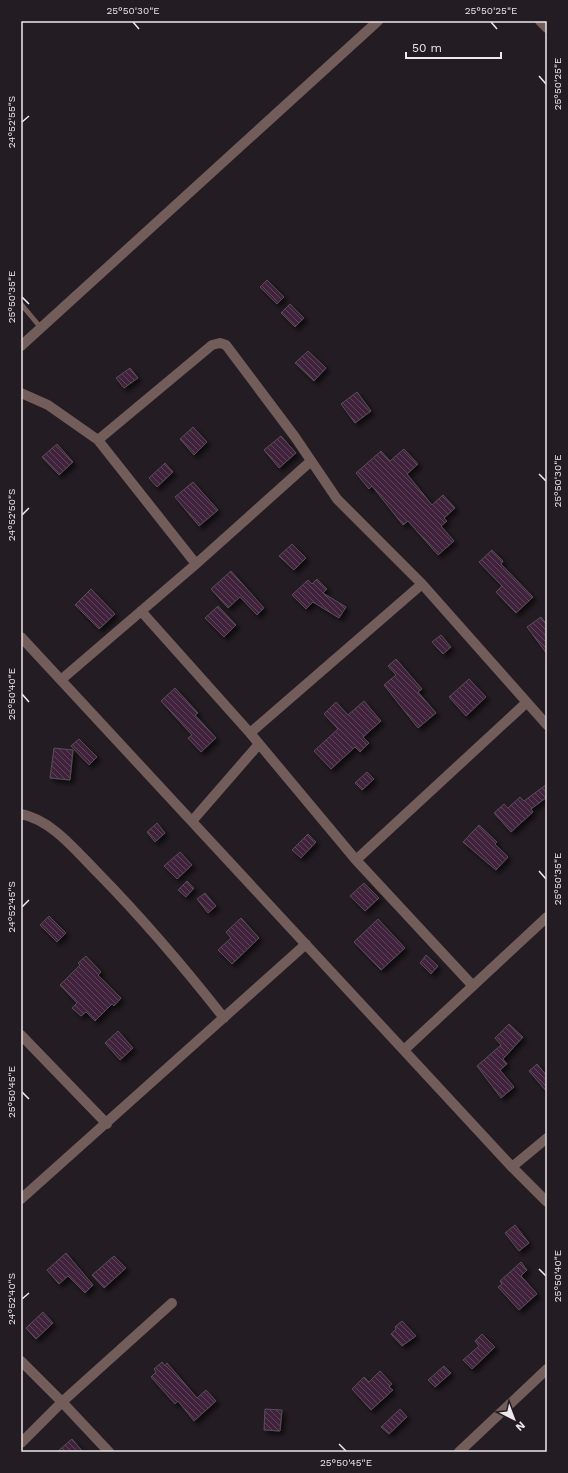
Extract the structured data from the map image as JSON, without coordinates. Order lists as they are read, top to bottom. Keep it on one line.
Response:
{"scale_bar":"50 m","north":"bottom right","coordinates":["25°50'30\"E","25°50'25\"E","24°52'55\"S","25°50'35\"E","24°52'50\"S","25°50'40\"E","24°52'45\"S","25°50'45\"E","24°52'40\"S"]}
